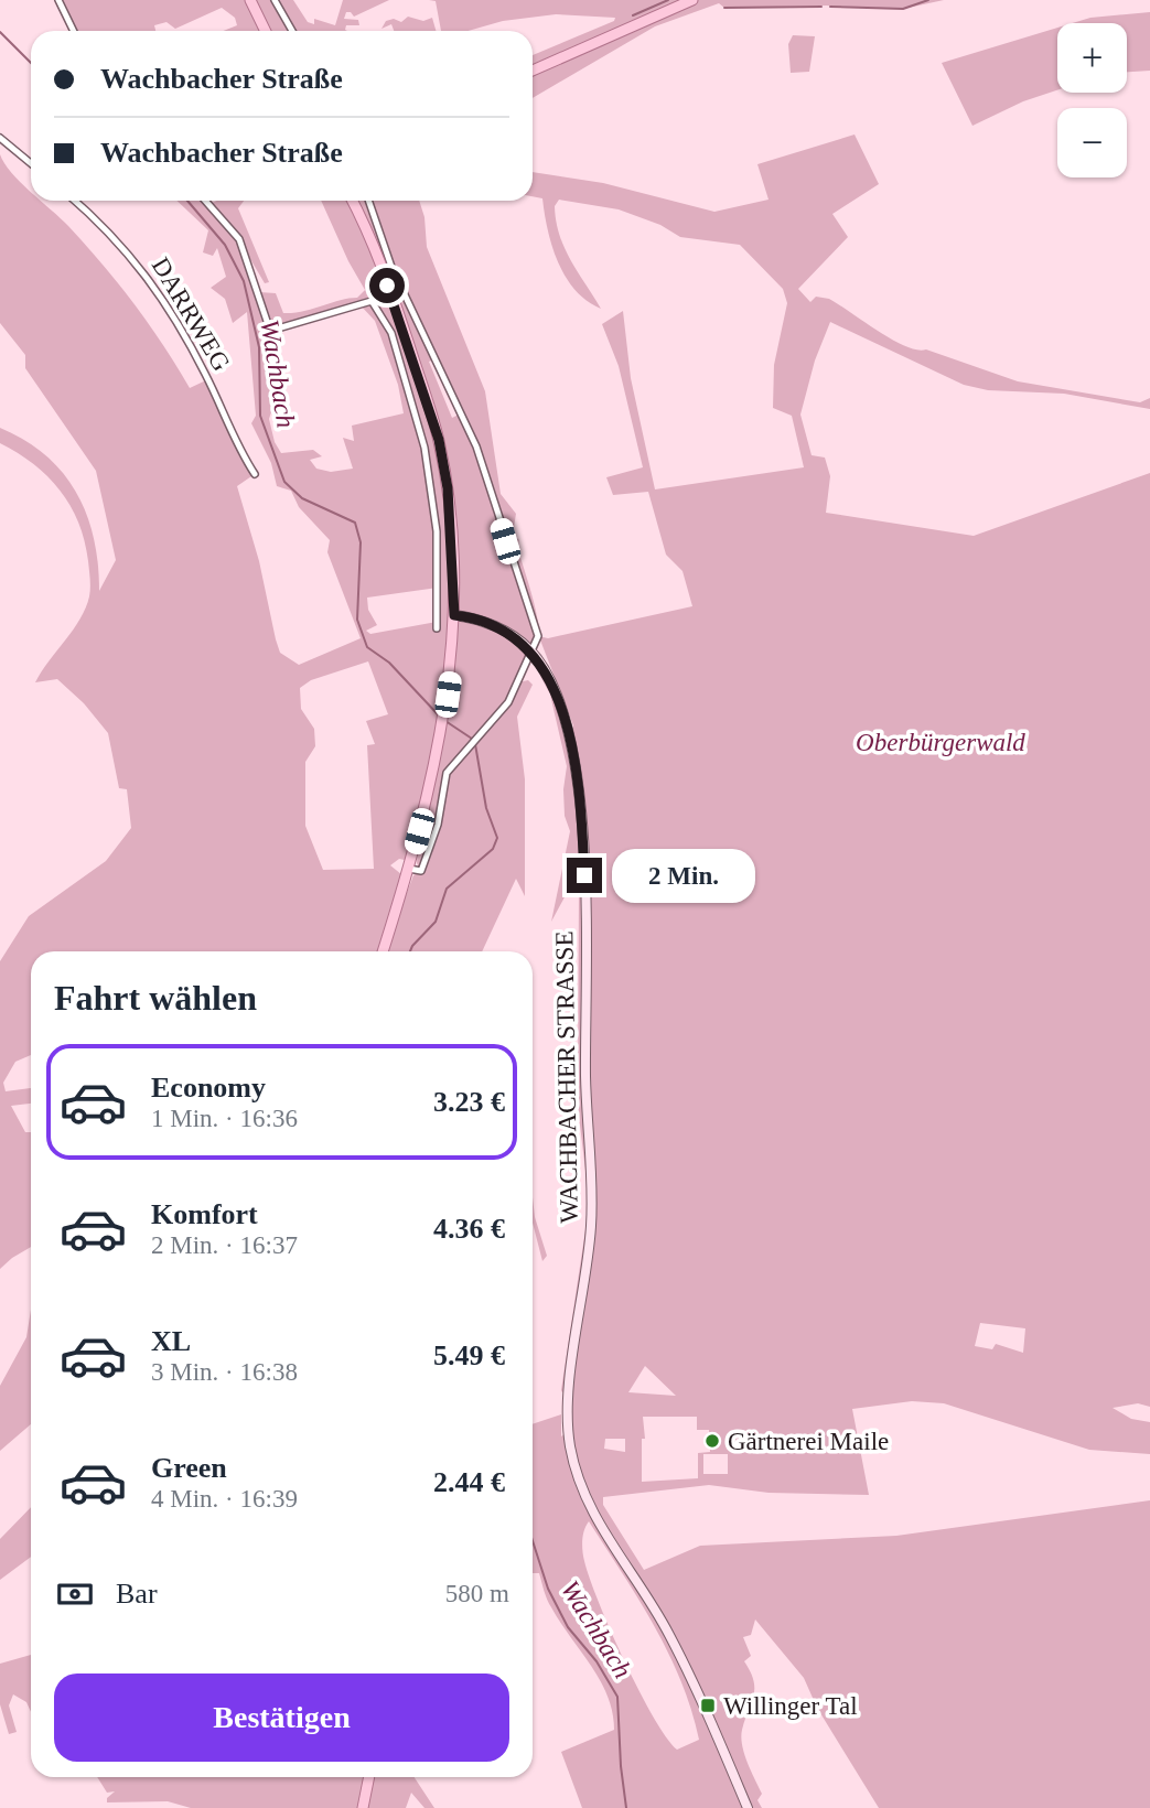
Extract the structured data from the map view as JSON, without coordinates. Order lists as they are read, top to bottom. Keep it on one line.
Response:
{"streets":{"street":["DARRWEG","WACHBACHER STRASSE"]},"water":["Wachbach"],"parks":["Oberbürgerwald"],"places":{"other":["Gärtnerei Maile"],"transit":["Willinger Tal"]},"page":{"map_buttons":["+","−"],"banner":["Wachbacher Straße","Wachbacher Straße"],"bubble":"2 Min.","heading":"Fahrt wählen","list":[{"name":"Economy","note":"1 Min. · 16:36","value":"3.23 €"},{"name":"Komfort","note":"2 Min. · 16:37","value":"4.36 €"},{"name":"XL","note":"3 Min. · 16:38","value":"5.49 €"},{"name":"Green","note":"4 Min. · 16:39","value":"2.44 €"}],"pay":["Bar","580 m"],"buttons":"Bestätigen"}}
